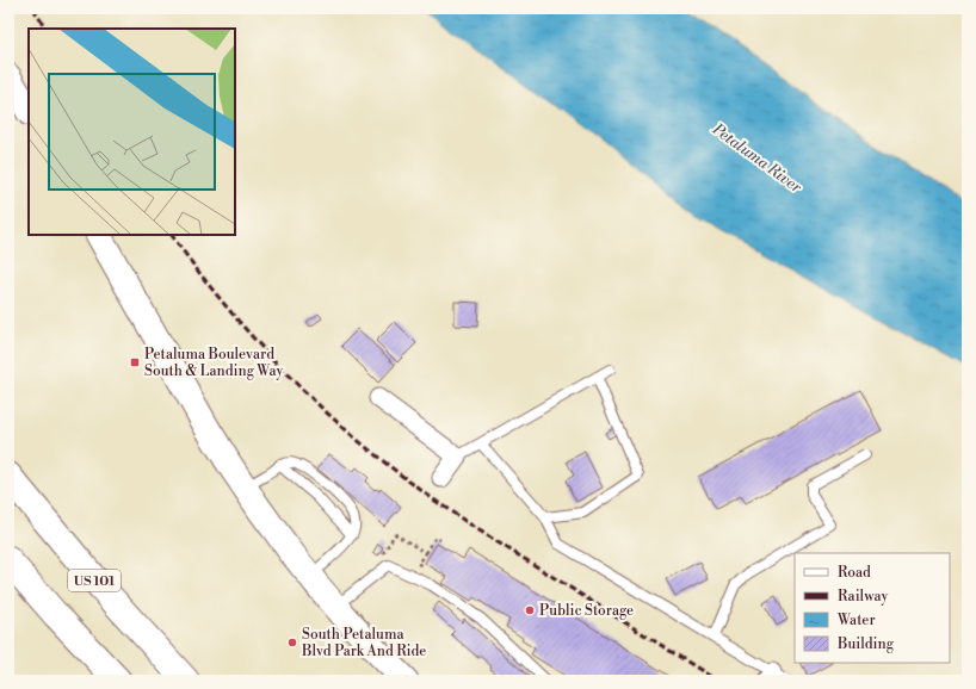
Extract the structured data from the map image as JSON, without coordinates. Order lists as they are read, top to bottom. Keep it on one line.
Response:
{"streets":{"highway":["US 101"]},"water":["Petaluma River"],"places":{"transit":["Petaluma Boulevard South & Landing Way"],"other":["Public Storage","South Petaluma Blvd Park And Ride"]},"legend":["Road","Railway","Water","Building"]}
